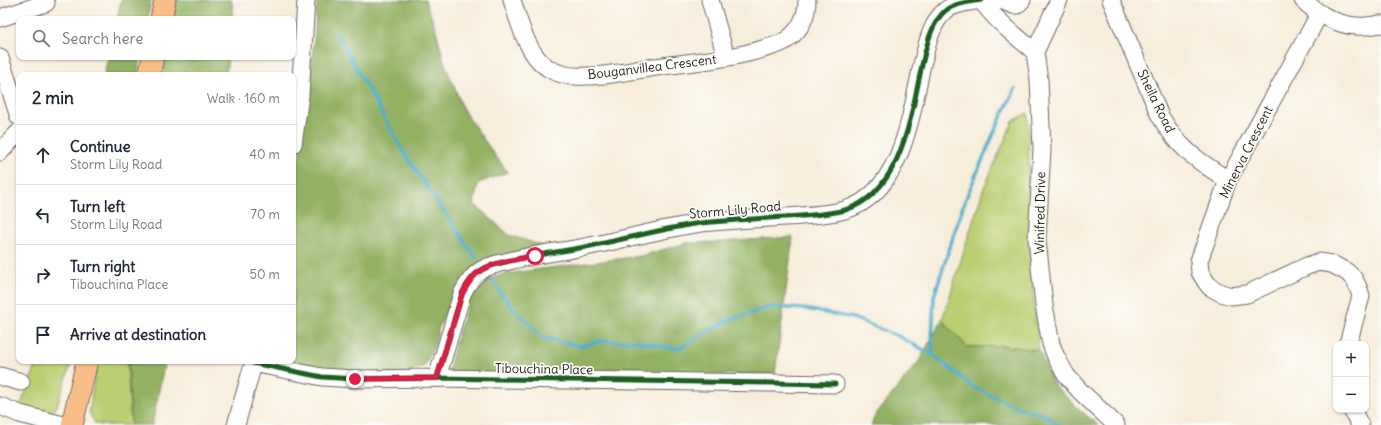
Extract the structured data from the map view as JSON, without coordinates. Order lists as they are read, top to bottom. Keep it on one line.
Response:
{"streets":{"street":["Bouganvillea Crescent","Sheila Road","Minerva Crescent","Storm Lily Road","Winifred Drive","Tibouchina Place"]},"crossings":[["Sheila Road","Minerva Crescent"],["Storm Lily Road","Tibouchina Place"]],"page":{"search":"Search here","heading":["2 min","Walk · 160 m"],"list":[["Continue","Storm Lily Road","40 m"],["Turn left","Storm Lily Road","70 m"],["Turn right","Tibouchina Place","50 m"],"Arrive at destination"],"map_buttons":["+","−"]}}
